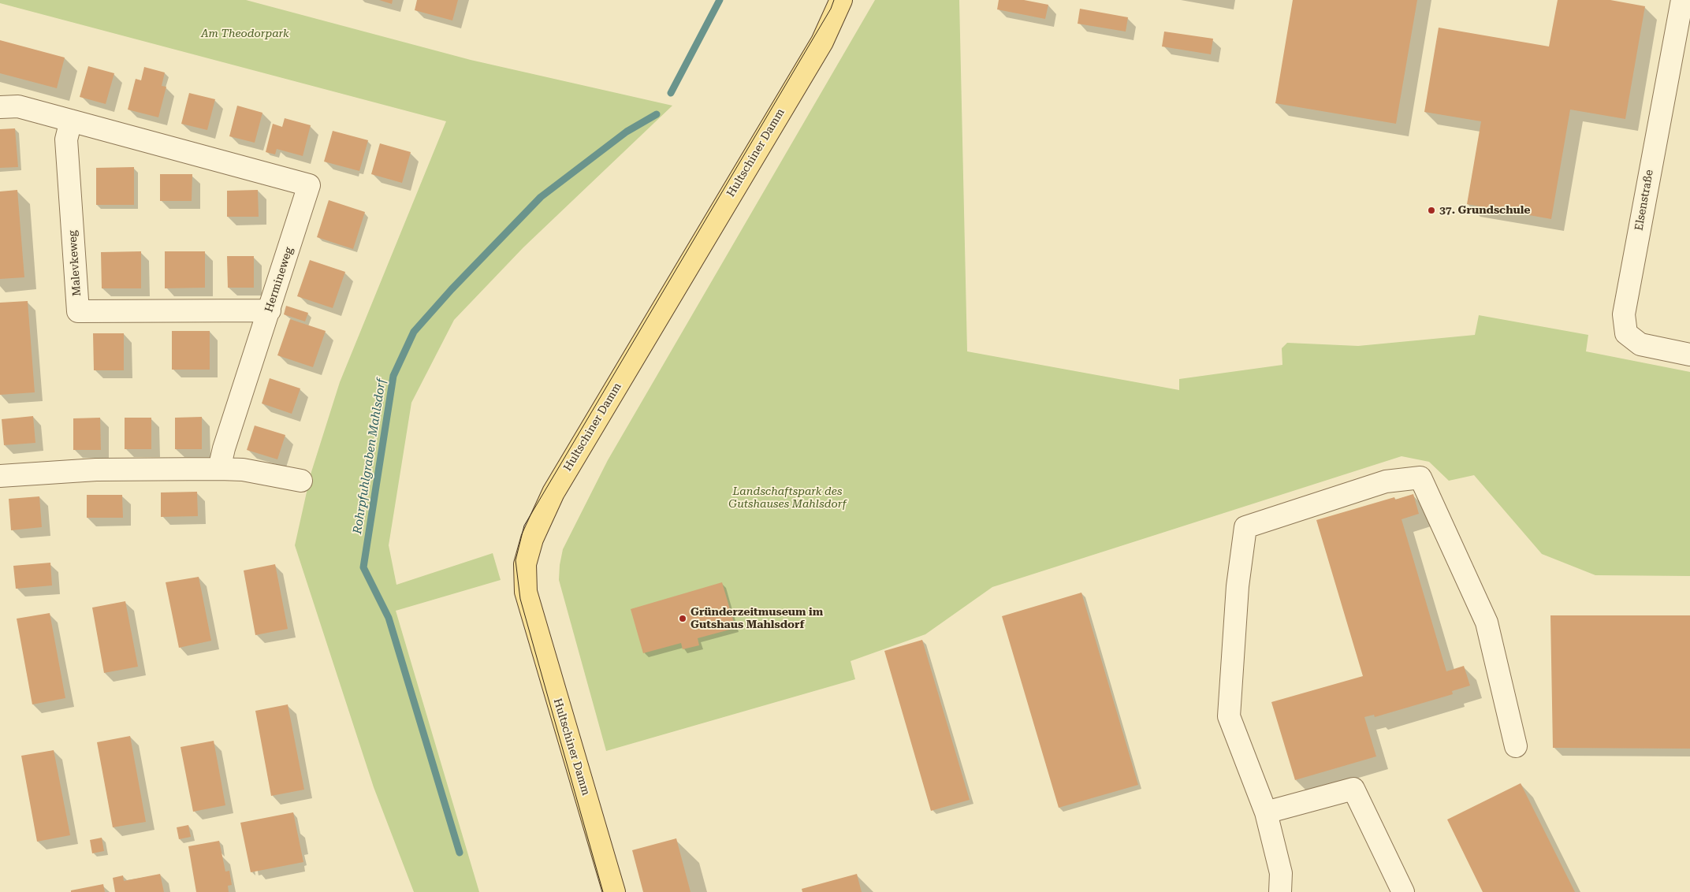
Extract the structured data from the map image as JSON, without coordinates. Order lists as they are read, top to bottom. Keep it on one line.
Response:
{"streets":{"main road":["Hultschiner Damm"],"lane":["Elsenstraße","Malevkeweg","Hermineweg"]},"crossings":[["Malevkeweg","Hermineweg"]],"water":["Rohrpfuhlgraben Mahlsdorf"],"parks":["Am Theodorpark","Landschaftspark des Gutshauses Mahlsdorf"],"places":["37. Grundschule","Gründerzeitmuseum im Gutshaus Mahlsdorf"]}
